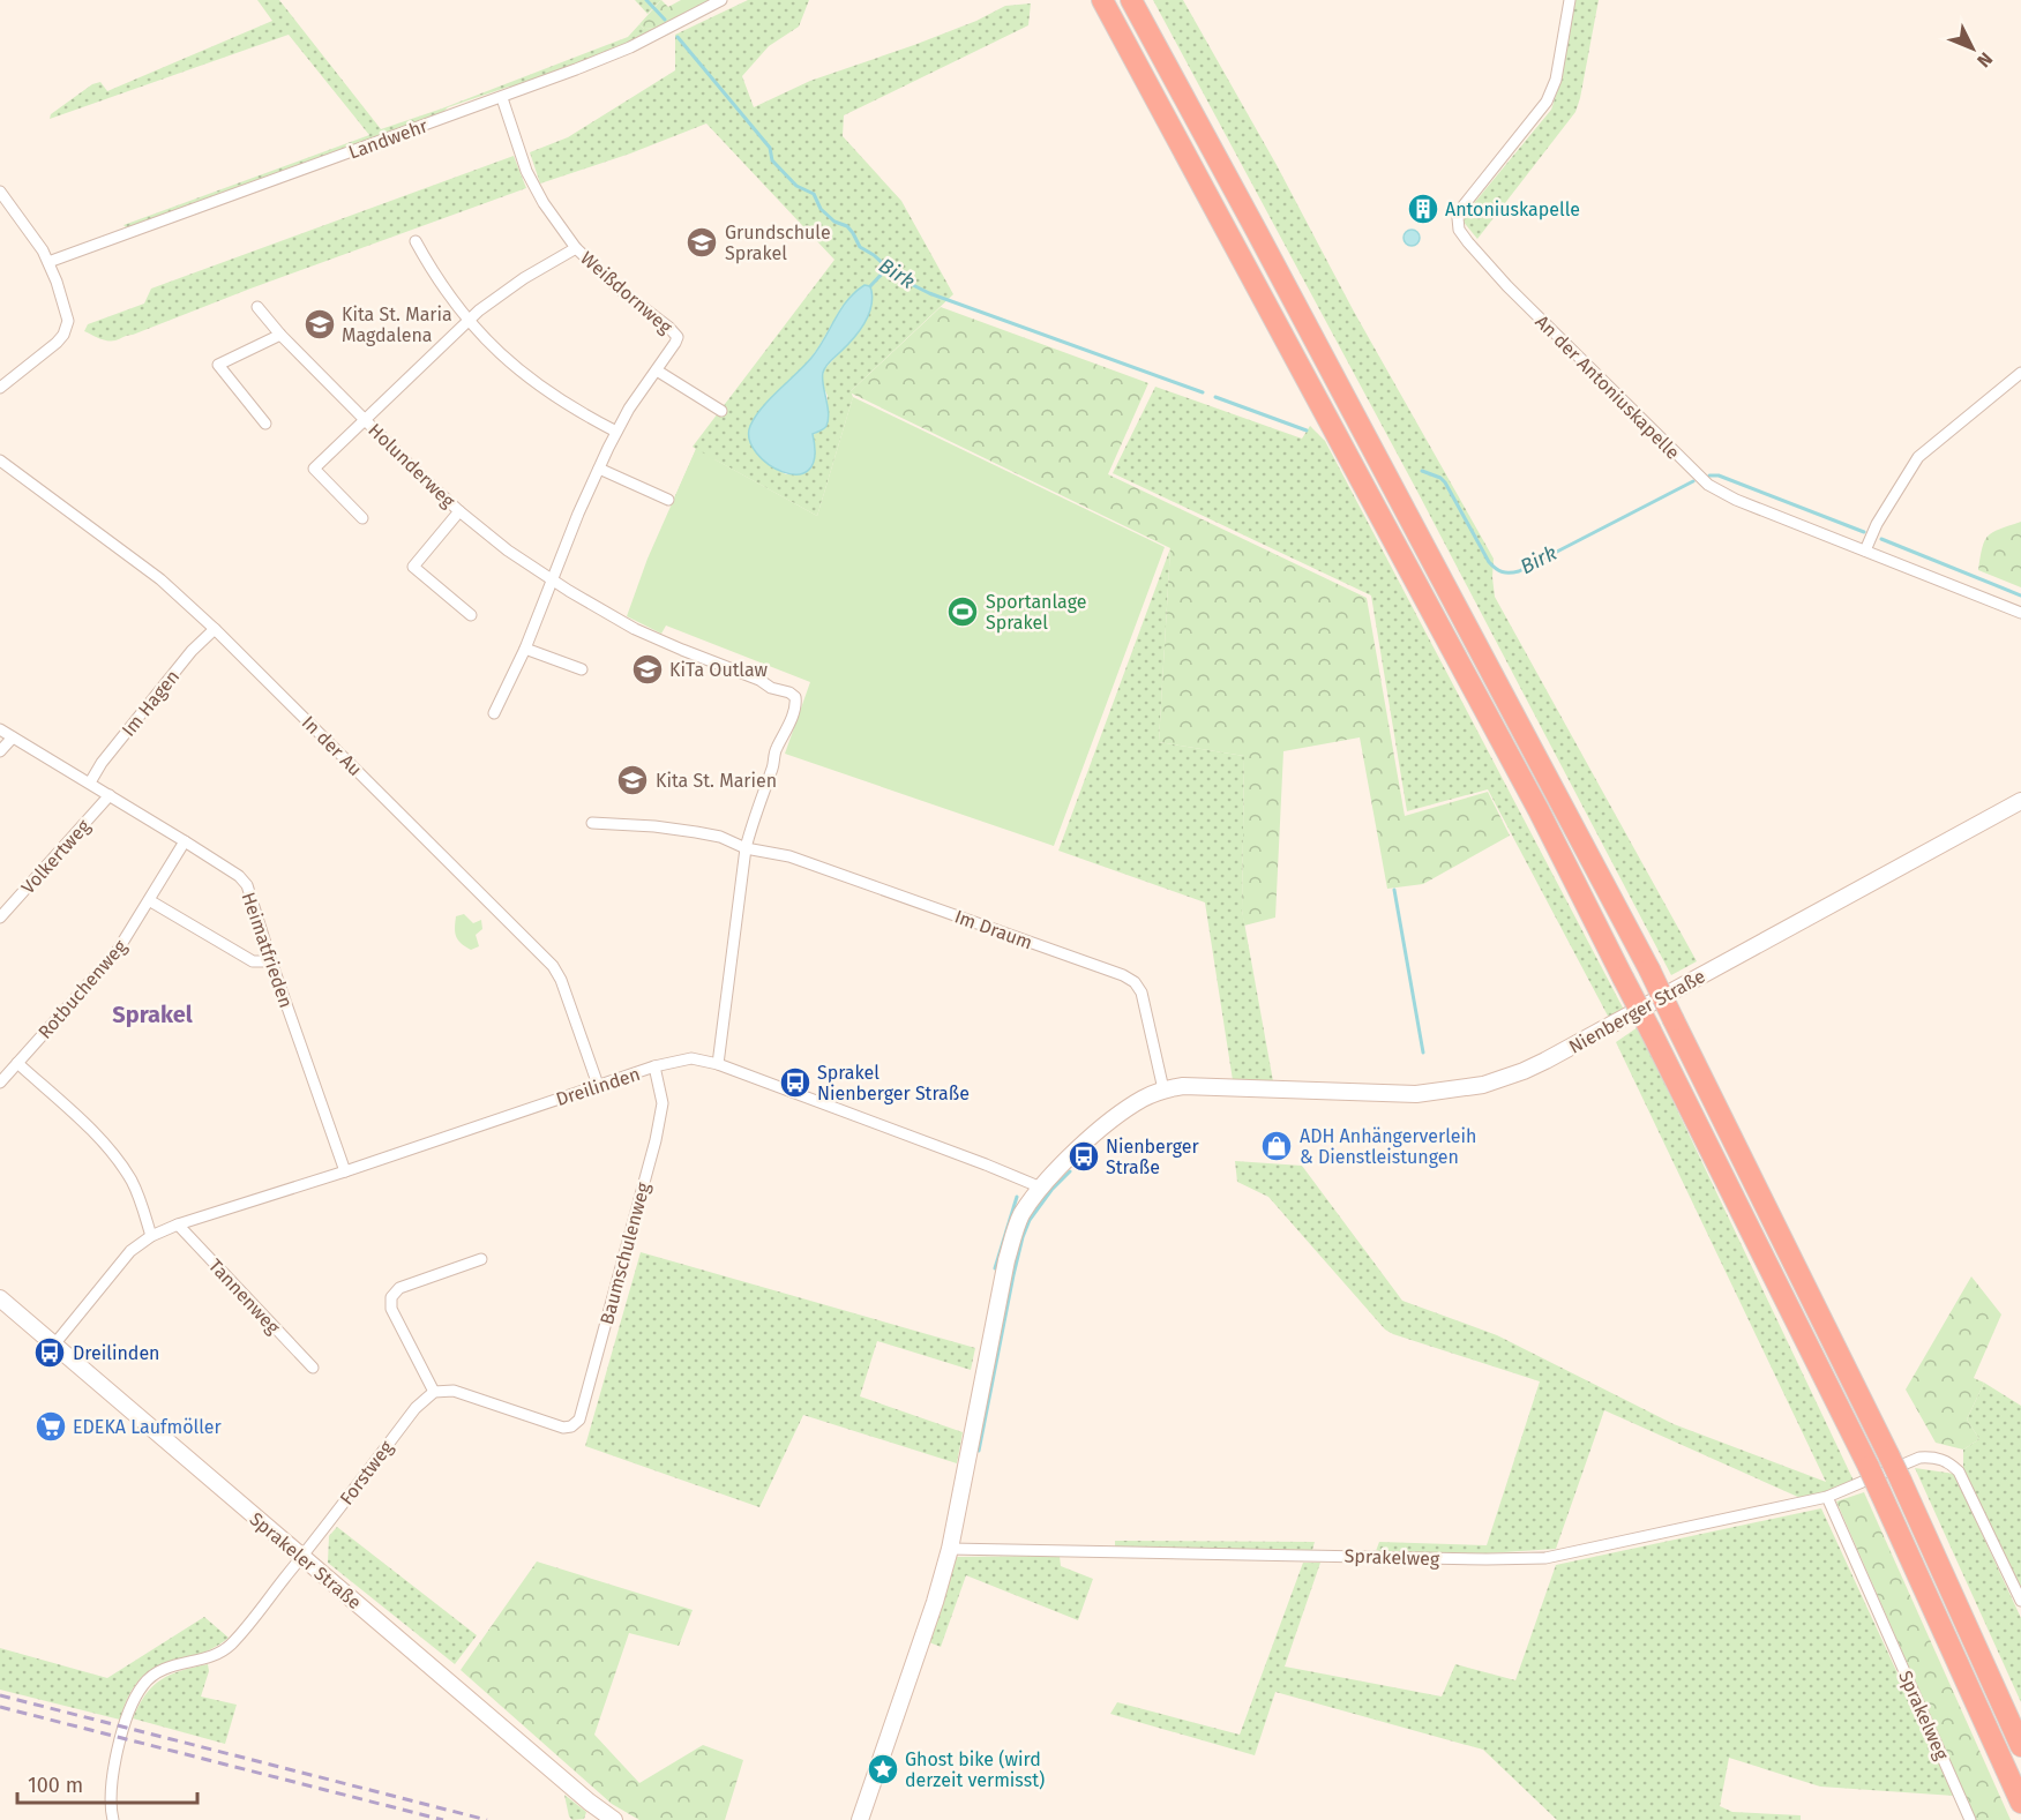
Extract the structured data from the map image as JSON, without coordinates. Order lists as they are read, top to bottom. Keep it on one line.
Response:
{"streets":{"street":["Landwehr","Weißdornweg","An der Antoniuskapelle","Holunderweg","Im Hagen","In der Au","Volkertweg","Im Draum","Heimatfrieden","Rotbuchenweg","Nienberger Straße","Dreilinden","Baumschulenweg","Tannenweg","Forstweg","Sprakelweg","Sprakeler Straße"]},"crossings":[["Weißdornweg","Holunderweg"],["Holunderweg","Im Draum"],["Im Hagen","In der Au"],["Im Hagen","Heimatfrieden"],["In der Au","Dreilinden"],["Volkertweg","Heimatfrieden"],["Im Draum","Nienberger Straße"],["Heimatfrieden","Rotbuchenweg"],["Heimatfrieden","Dreilinden"],["Nienberger Straße","Dreilinden"],["Nienberger Straße","Sprakelweg"],["Dreilinden","Baumschulenweg"],["Dreilinden","Tannenweg"],["Dreilinden","Sprakeler Straße"],["Baumschulenweg","Forstweg"],["Forstweg","Sprakeler Straße"]],"districts":["Sprakel"],"water":["Birk"],"places":{"building":["Antoniuskapelle"],"school or university":["Grundschule Sprakel","Kita St. Maria Magdalena","KiTa Outlaw","Kita St. Marien"],"sports":["Sportanlage Sprakel"],"bus stop":["Sprakel Nienberger Straße","Nienberger Straße","Dreilinden"],"shop":["ADH Anhängerverleih & Dienstleistungen"],"supermarket":["EDEKA Laufmöller"],"place":["Ghost bike (wird derzeit vermisst)"]},"scale_bar":"100 m","north":"bottom right"}
